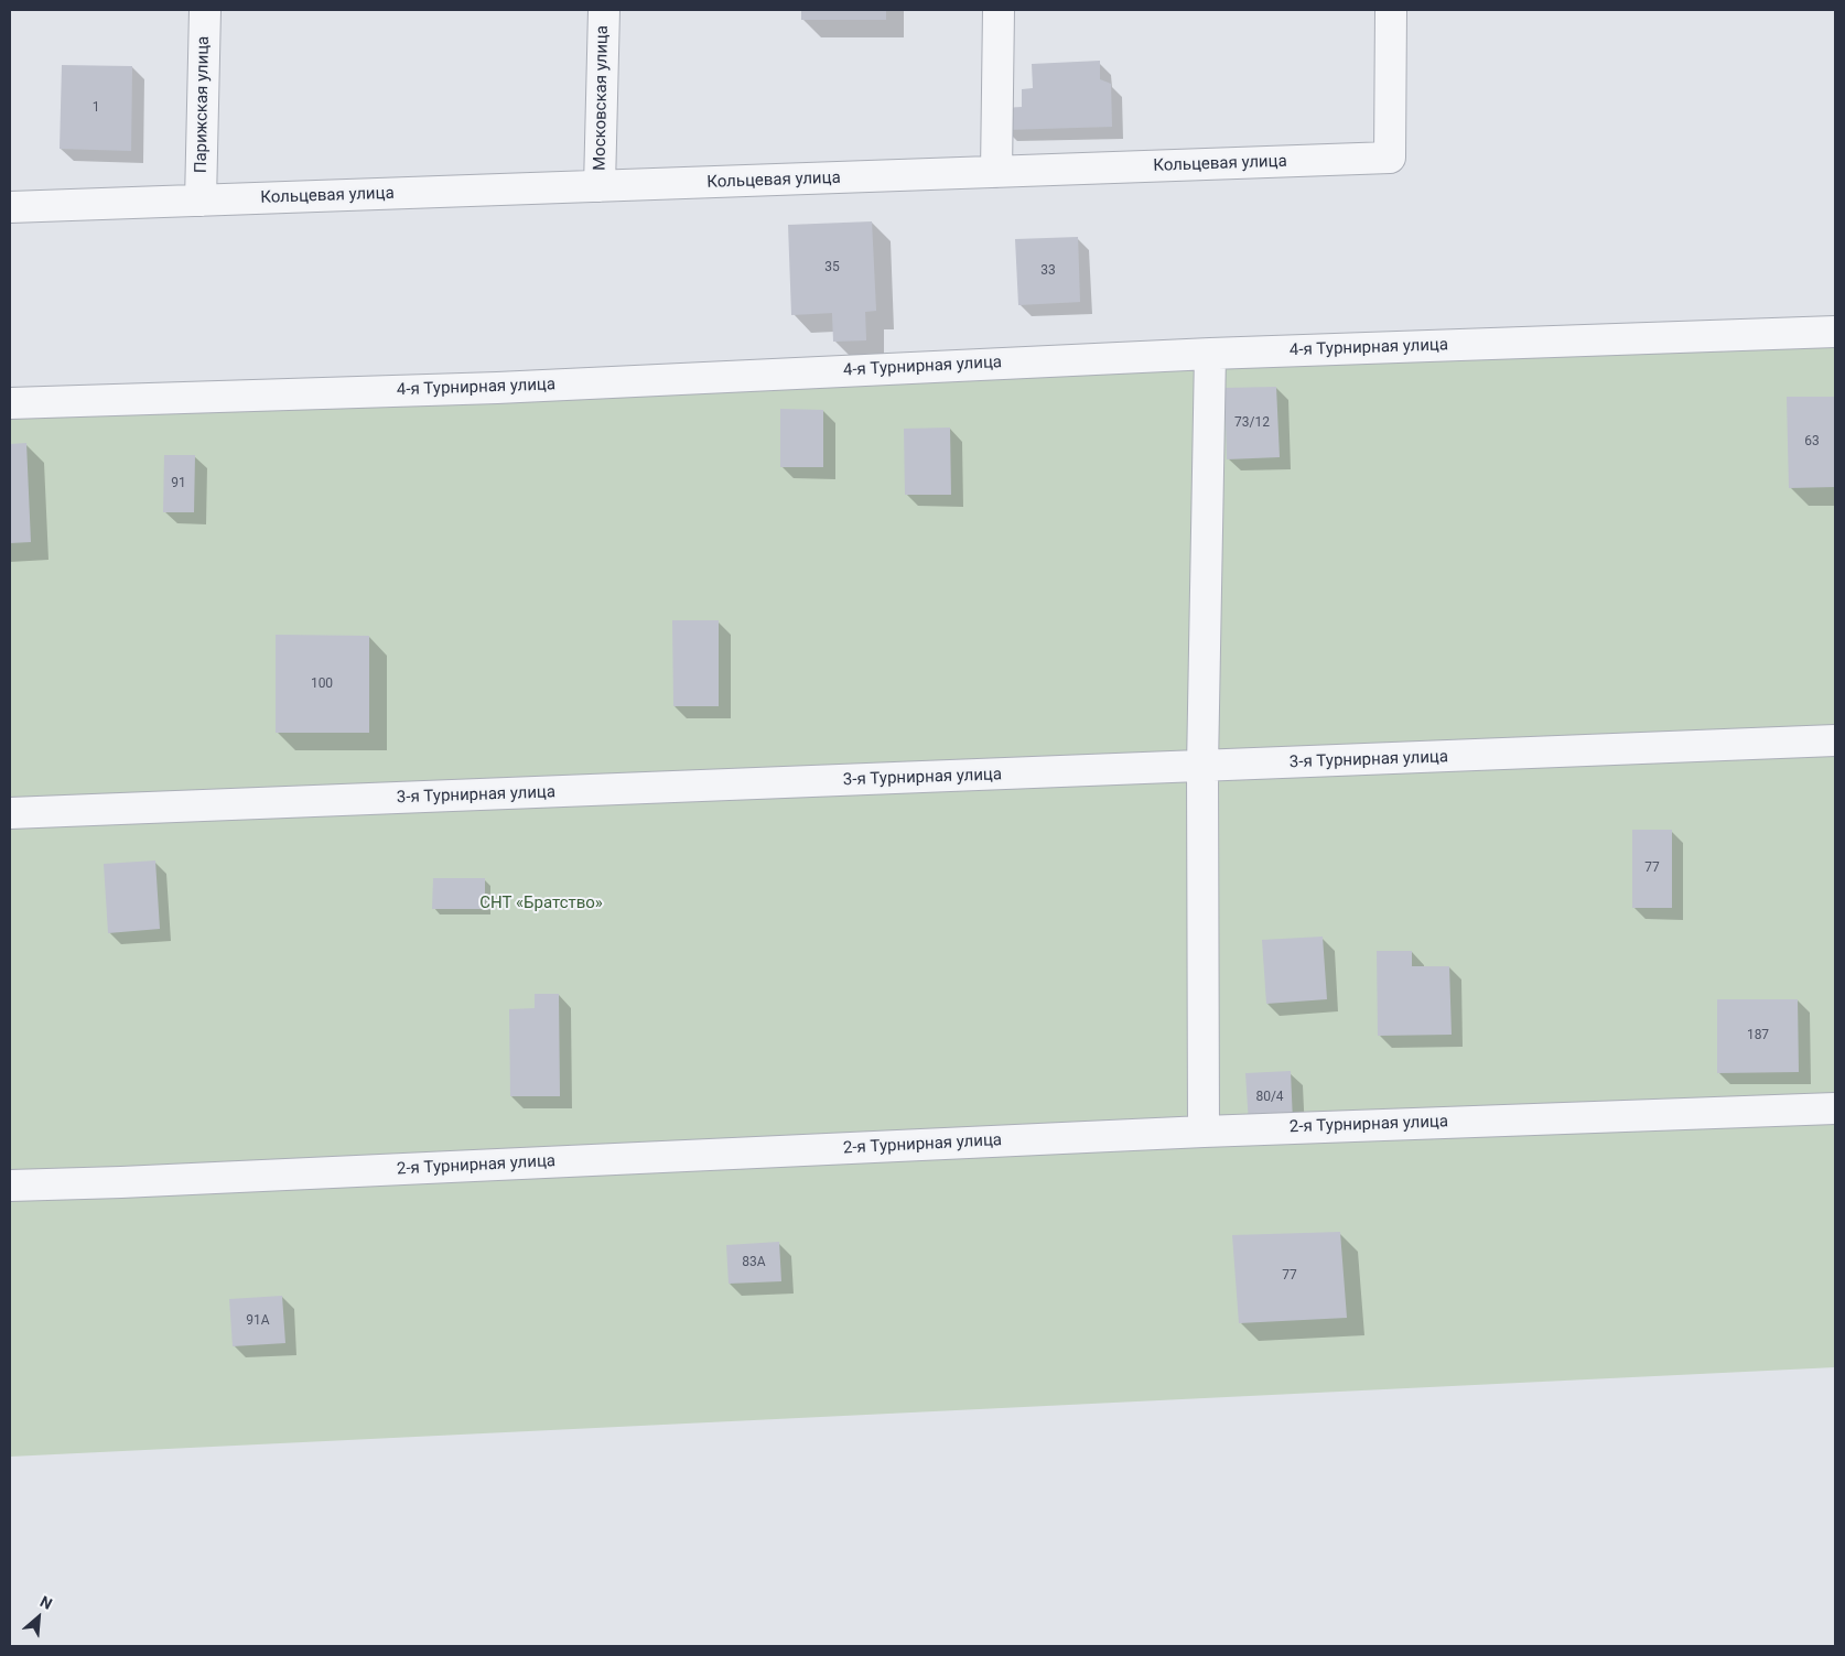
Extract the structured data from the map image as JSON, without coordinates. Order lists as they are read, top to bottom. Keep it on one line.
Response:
{"streets":{"street":["Московская улица","Парижская улица","Кольцевая улица","4-я Турнирная улица","3-я Турнирная улица","2-я Турнирная улица"]},"crossings":[["Московская улица","Кольцевая улица"],["Парижская улица","Кольцевая улица"]],"parks":["СНТ «Братство»"],"house_numbers":["1","35","33","73/12","63","91","100","77","187","80/4","83А","77","91А"],"north":"top right"}
